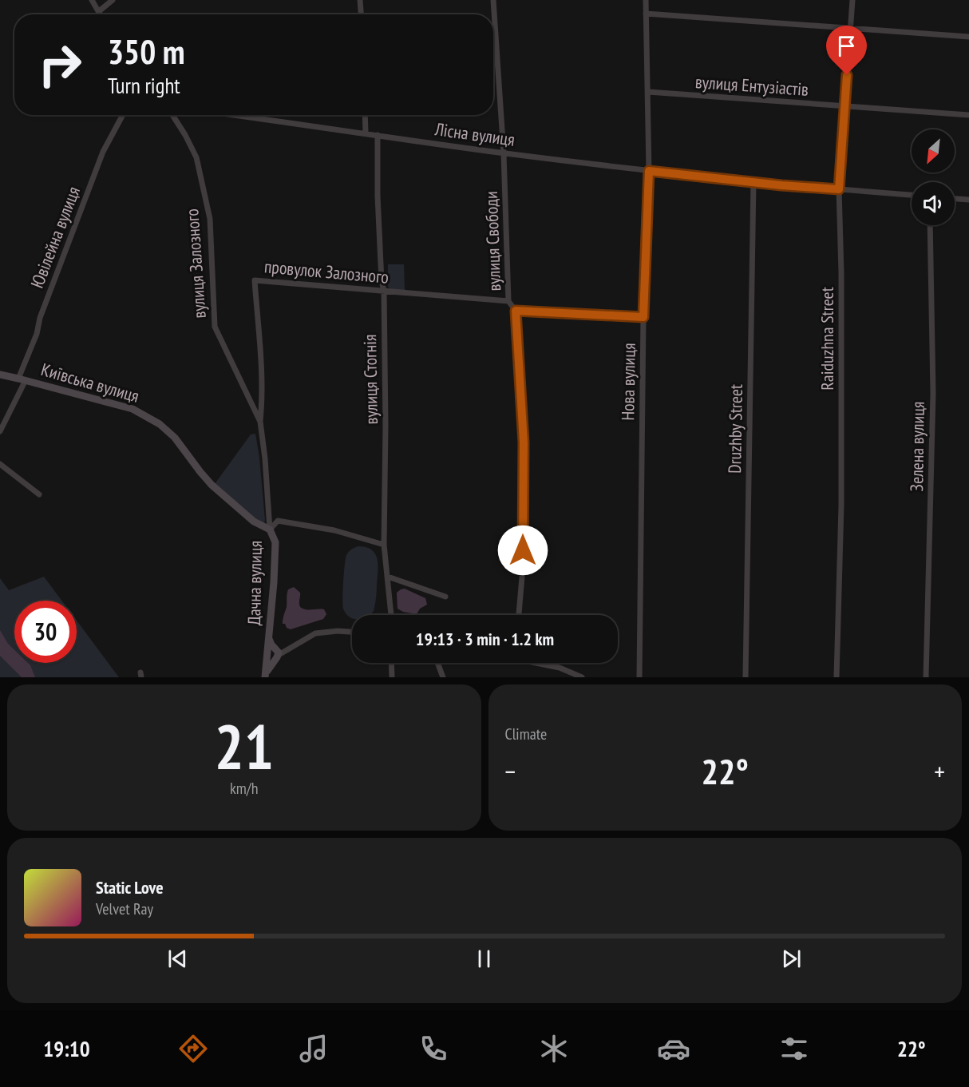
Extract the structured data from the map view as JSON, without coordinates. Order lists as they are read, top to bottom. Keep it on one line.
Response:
{"streets":{"street":["вулиця Ентузіастів","Лісна вулиця","Ювілейна вулиця","вулиця Свободи","вулиця Залозного","провулок Залозного","Raiduzhna Street","вулиця Стогнія","Нова вулиця","Київська вулиця","Druzhby Street","Зелена вулиця","Дачна вулиця"]},"crossings":[["вулиця Ентузіастів","Raiduzhna Street"],["вулиця Ентузіастів","Нова вулиця"],["Лісна вулиця","вулиця Свободи"],["Лісна вулиця","Raiduzhna Street"],["Лісна вулиця","вулиця Стогнія"],["Лісна вулиця","Нова вулиця"],["Лісна вулиця","Druzhby Street"],["Ювілейна вулиця","Київська вулиця"],["вулиця Свободи","провулок Залозного"],["вулиця Залозного","провулок Залозного"],["вулиця Залозного","Київська вулиця"],["вулиця Залозного","Дачна вулиця"],["провулок Залозного","вулиця Стогнія"],["Київська вулиця","Дачна вулиця"]],"north":"bottom left","page":{"turn":["350 m","Turn right"],"limit":"30","trip":"19:13 · 3 min · 1.2 km","tile":[["21","km/h"],"Climate"],"heat":["−","22°","+"],"song":["Static Love","Velvet Ray"],"tabs":["19:10","22°"]}}
